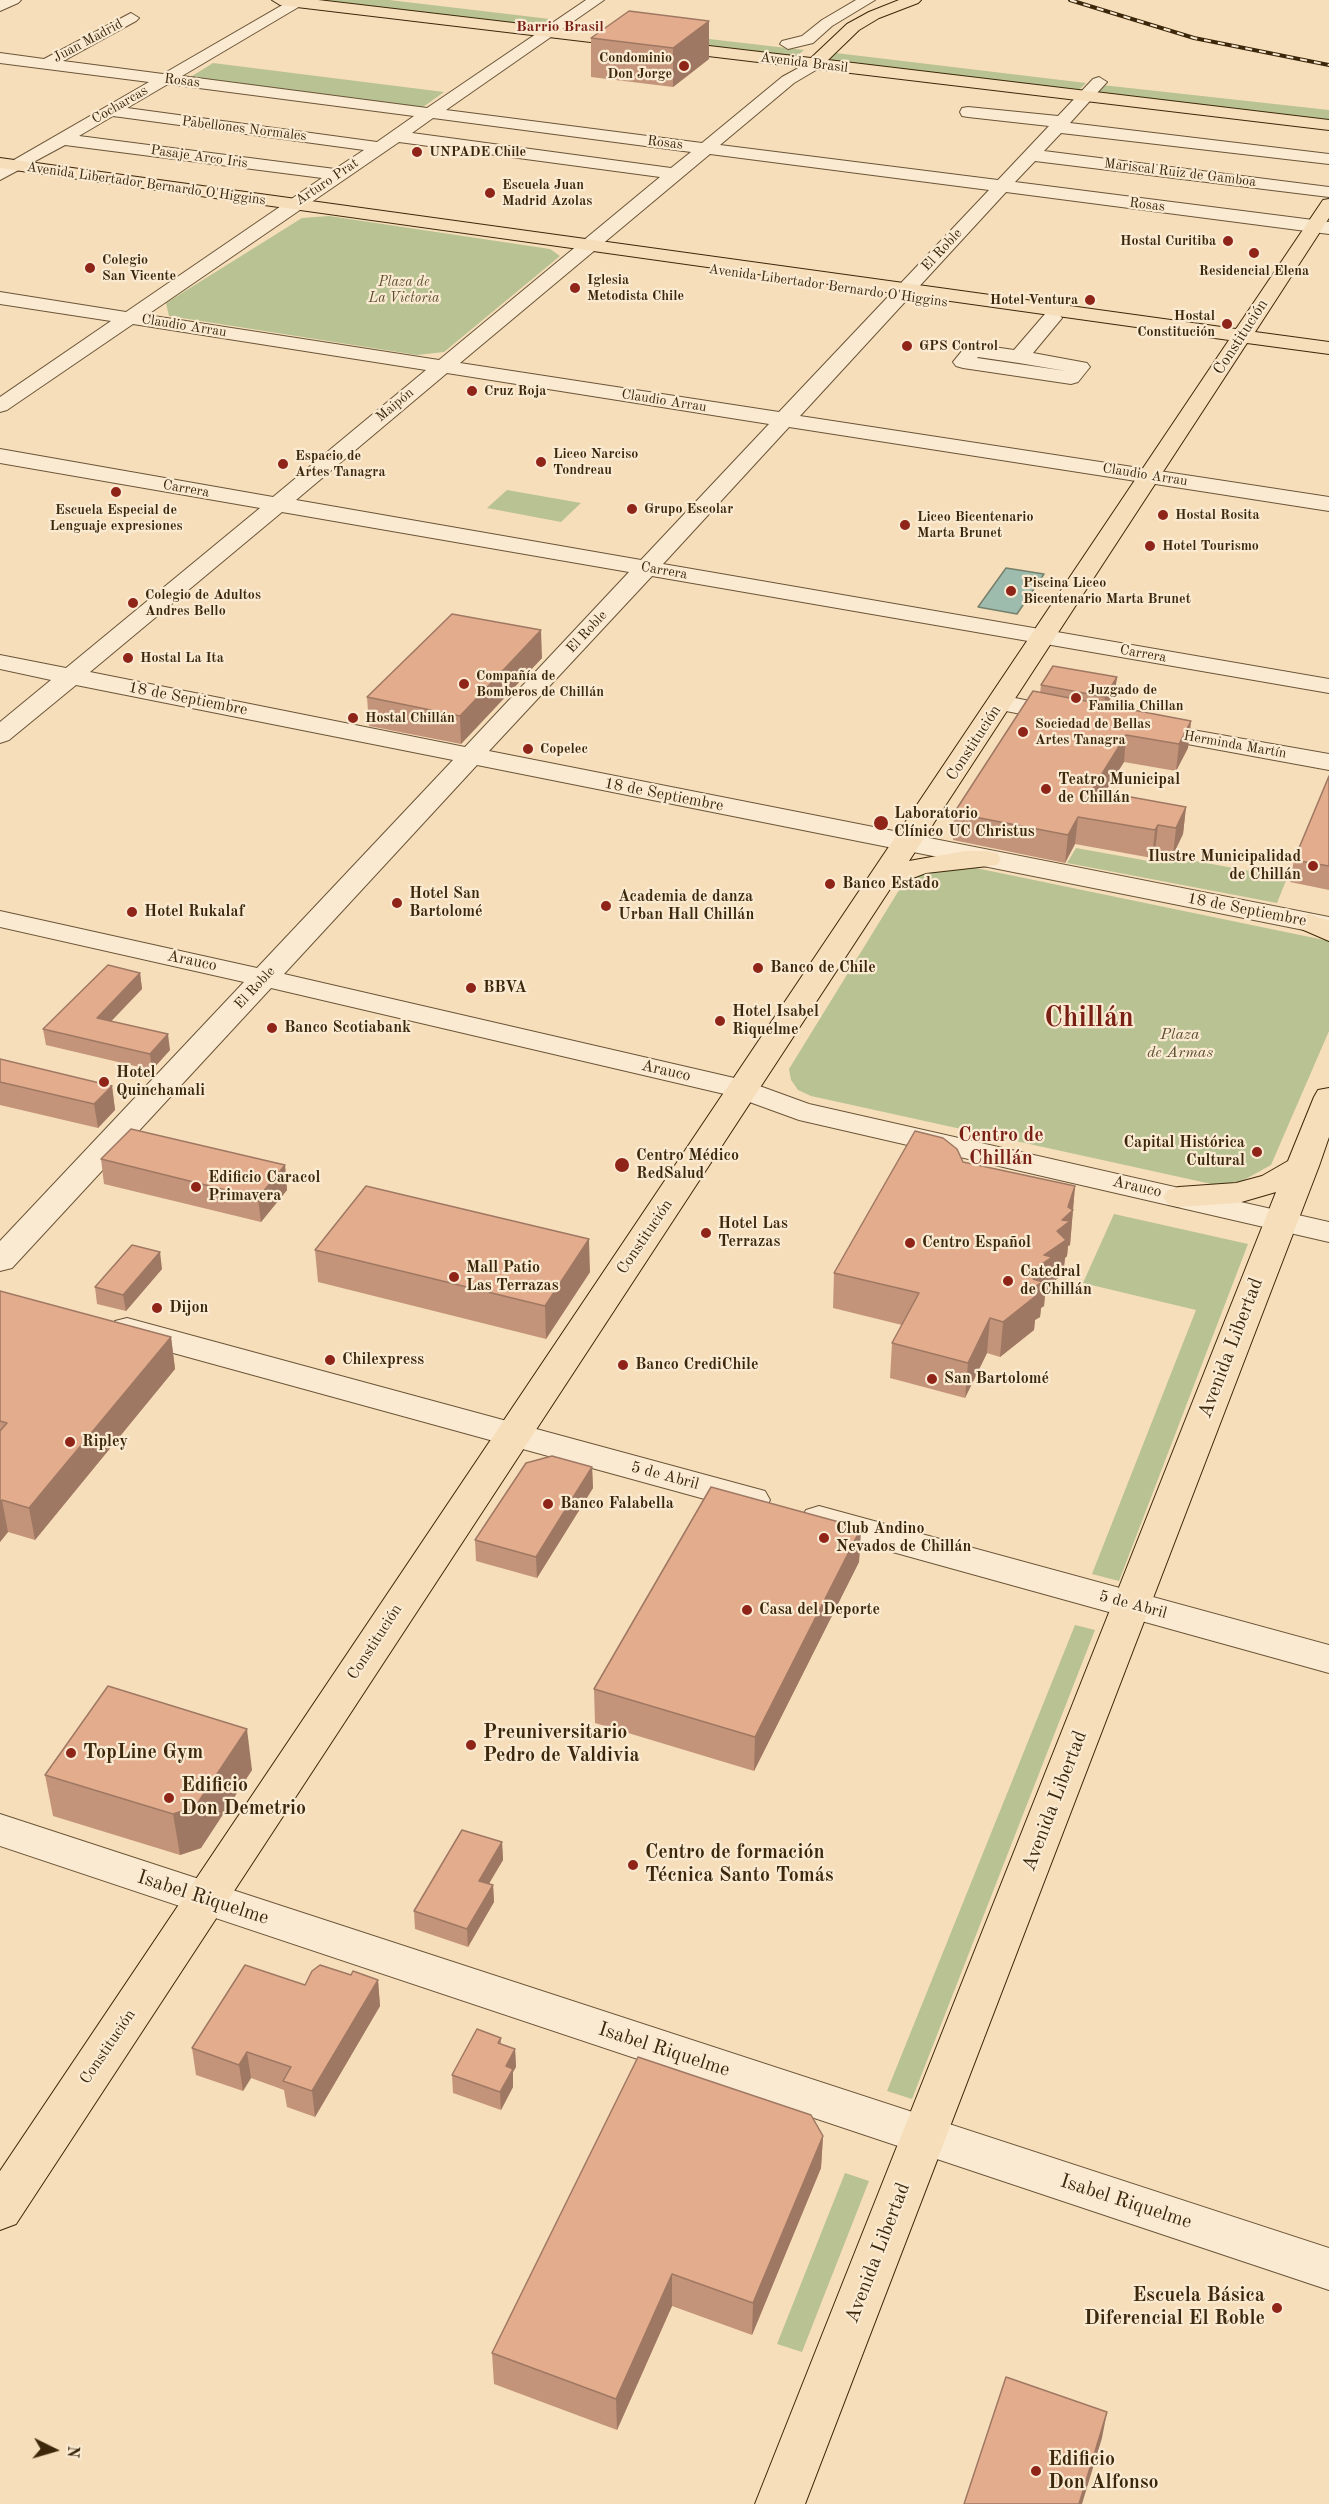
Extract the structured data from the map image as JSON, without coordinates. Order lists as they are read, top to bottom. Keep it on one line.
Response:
{"streets":{"main road":["Avenida Brasil","Avenida Libertador Bernardo O'Higgins","Constitución","Maipón","Avenida Libertad"],"street":["Juan Madrid","Rosas","Cocharcas","Pabellones Normales","Pasaje Arco Iris","Mariscal Ruiz de Gamboa","Arturo Prat","El Roble","Claudio Arrau","Carrera","18 de Septiembre","Herminda Martín","Arauco","5 de Abril","Isabel Riquelme"]},"crossings":[["Juan Madrid","Rosas"],["Avenida Brasil","Cocharcas"],["Avenida Brasil","Arturo Prat"],["Avenida Brasil","El Roble"],["Avenida Brasil","Maipón"],["Rosas","Cocharcas"],["Rosas","Arturo Prat"],["Rosas","El Roble"],["Rosas","Constitución"],["Rosas","Maipón"],["Cocharcas","Pabellones Normales"],["Cocharcas","Pasaje Arco Iris"],["Cocharcas","Avenida Libertador Bernardo O'Higgins"],["Pabellones Normales","Arturo Prat"],["Pasaje Arco Iris","Arturo Prat"],["Mariscal Ruiz de Gamboa","El Roble"],["Arturo Prat","Avenida Libertador Bernardo O'Higgins"],["Arturo Prat","Claudio Arrau"],["Avenida Libertador Bernardo O'Higgins","El Roble"],["Avenida Libertador Bernardo O'Higgins","Constitución"],["Avenida Libertador Bernardo O'Higgins","Maipón"],["El Roble","Claudio Arrau"],["El Roble","Carrera"],["El Roble","18 de Septiembre"],["El Roble","Arauco"],["Claudio Arrau","Constitución"],["Claudio Arrau","Maipón"],["Constitución","Carrera"],["Constitución","18 de Septiembre"],["Constitución","Arauco"],["Constitución","5 de Abril"],["Constitución","Isabel Riquelme"],["Maipón","Carrera"],["Maipón","18 de Septiembre"],["Arauco","Avenida Libertad"],["Avenida Libertad","5 de Abril"],["Avenida Libertad","Isabel Riquelme"]],"districts":["Barrio Brasil","Chillán","Centro de Chillán"],"parks":["Plaza de La Victoria","Plaza de Armas"],"places":["Condominio Don Jorge","UNPADE Chile","Escuela Juan Madrid Azolas","Hostal Curitiba","Residencial Elena","Colegio San Vicente","Iglesia Metodista Chile","Hotel Ventura","Hostal Constitución","GPS Control","Cruz Roja","Liceo Narciso Tondreau","Espacio de Artes Tanagra","Escuela Especial de Lenguaje expresiones","Grupo Escolar","Hostal Rosita","Liceo Bicentenario Marta Brunet","Hotel Tourismo","Piscina Liceo Bicentenario Marta Brunet","Colegio de Adultos Andres Bello","Hostal La Ita","Compañía de Bomberos de Chillán","Juzgado de Familia Chillan","Hostal Chillán","Sociedad de Bellas Artes Tanagra","Copelec","Teatro Municipal de Chillán","Laboratorio Clínico UC Christus","Ilustre Municipalidad de Chillán","Banco Estado","Hotel San Bartolomé","Academia de danza Urban Hall Chillán","Hotel Rukalaf","Banco de Chile","BBVA","Hotel Isabel Riquelme","Banco Scotiabank","Hotel Quinchamali","Capital Histórica Cultural","Centro Médico RedSalud","Edificio Caracol Primavera","Hotel Las Terrazas","Centro Español","Mall Patio Las Terrazas","Catedral de Chillán","Dijon","Chilexpress","Banco CrediChile","San Bartolomé","Ripley","Banco Falabella","Club Andino Nevados de Chillán","Casa del Deporte","Preuniversitario Pedro de Valdivia","TopLine Gym","Edificio Don Demetrio","Centro de formación Técnica Santo Tomás","Escuela Básica Diferencial El Roble","Edificio Don Alfonso"],"north":"right"}
